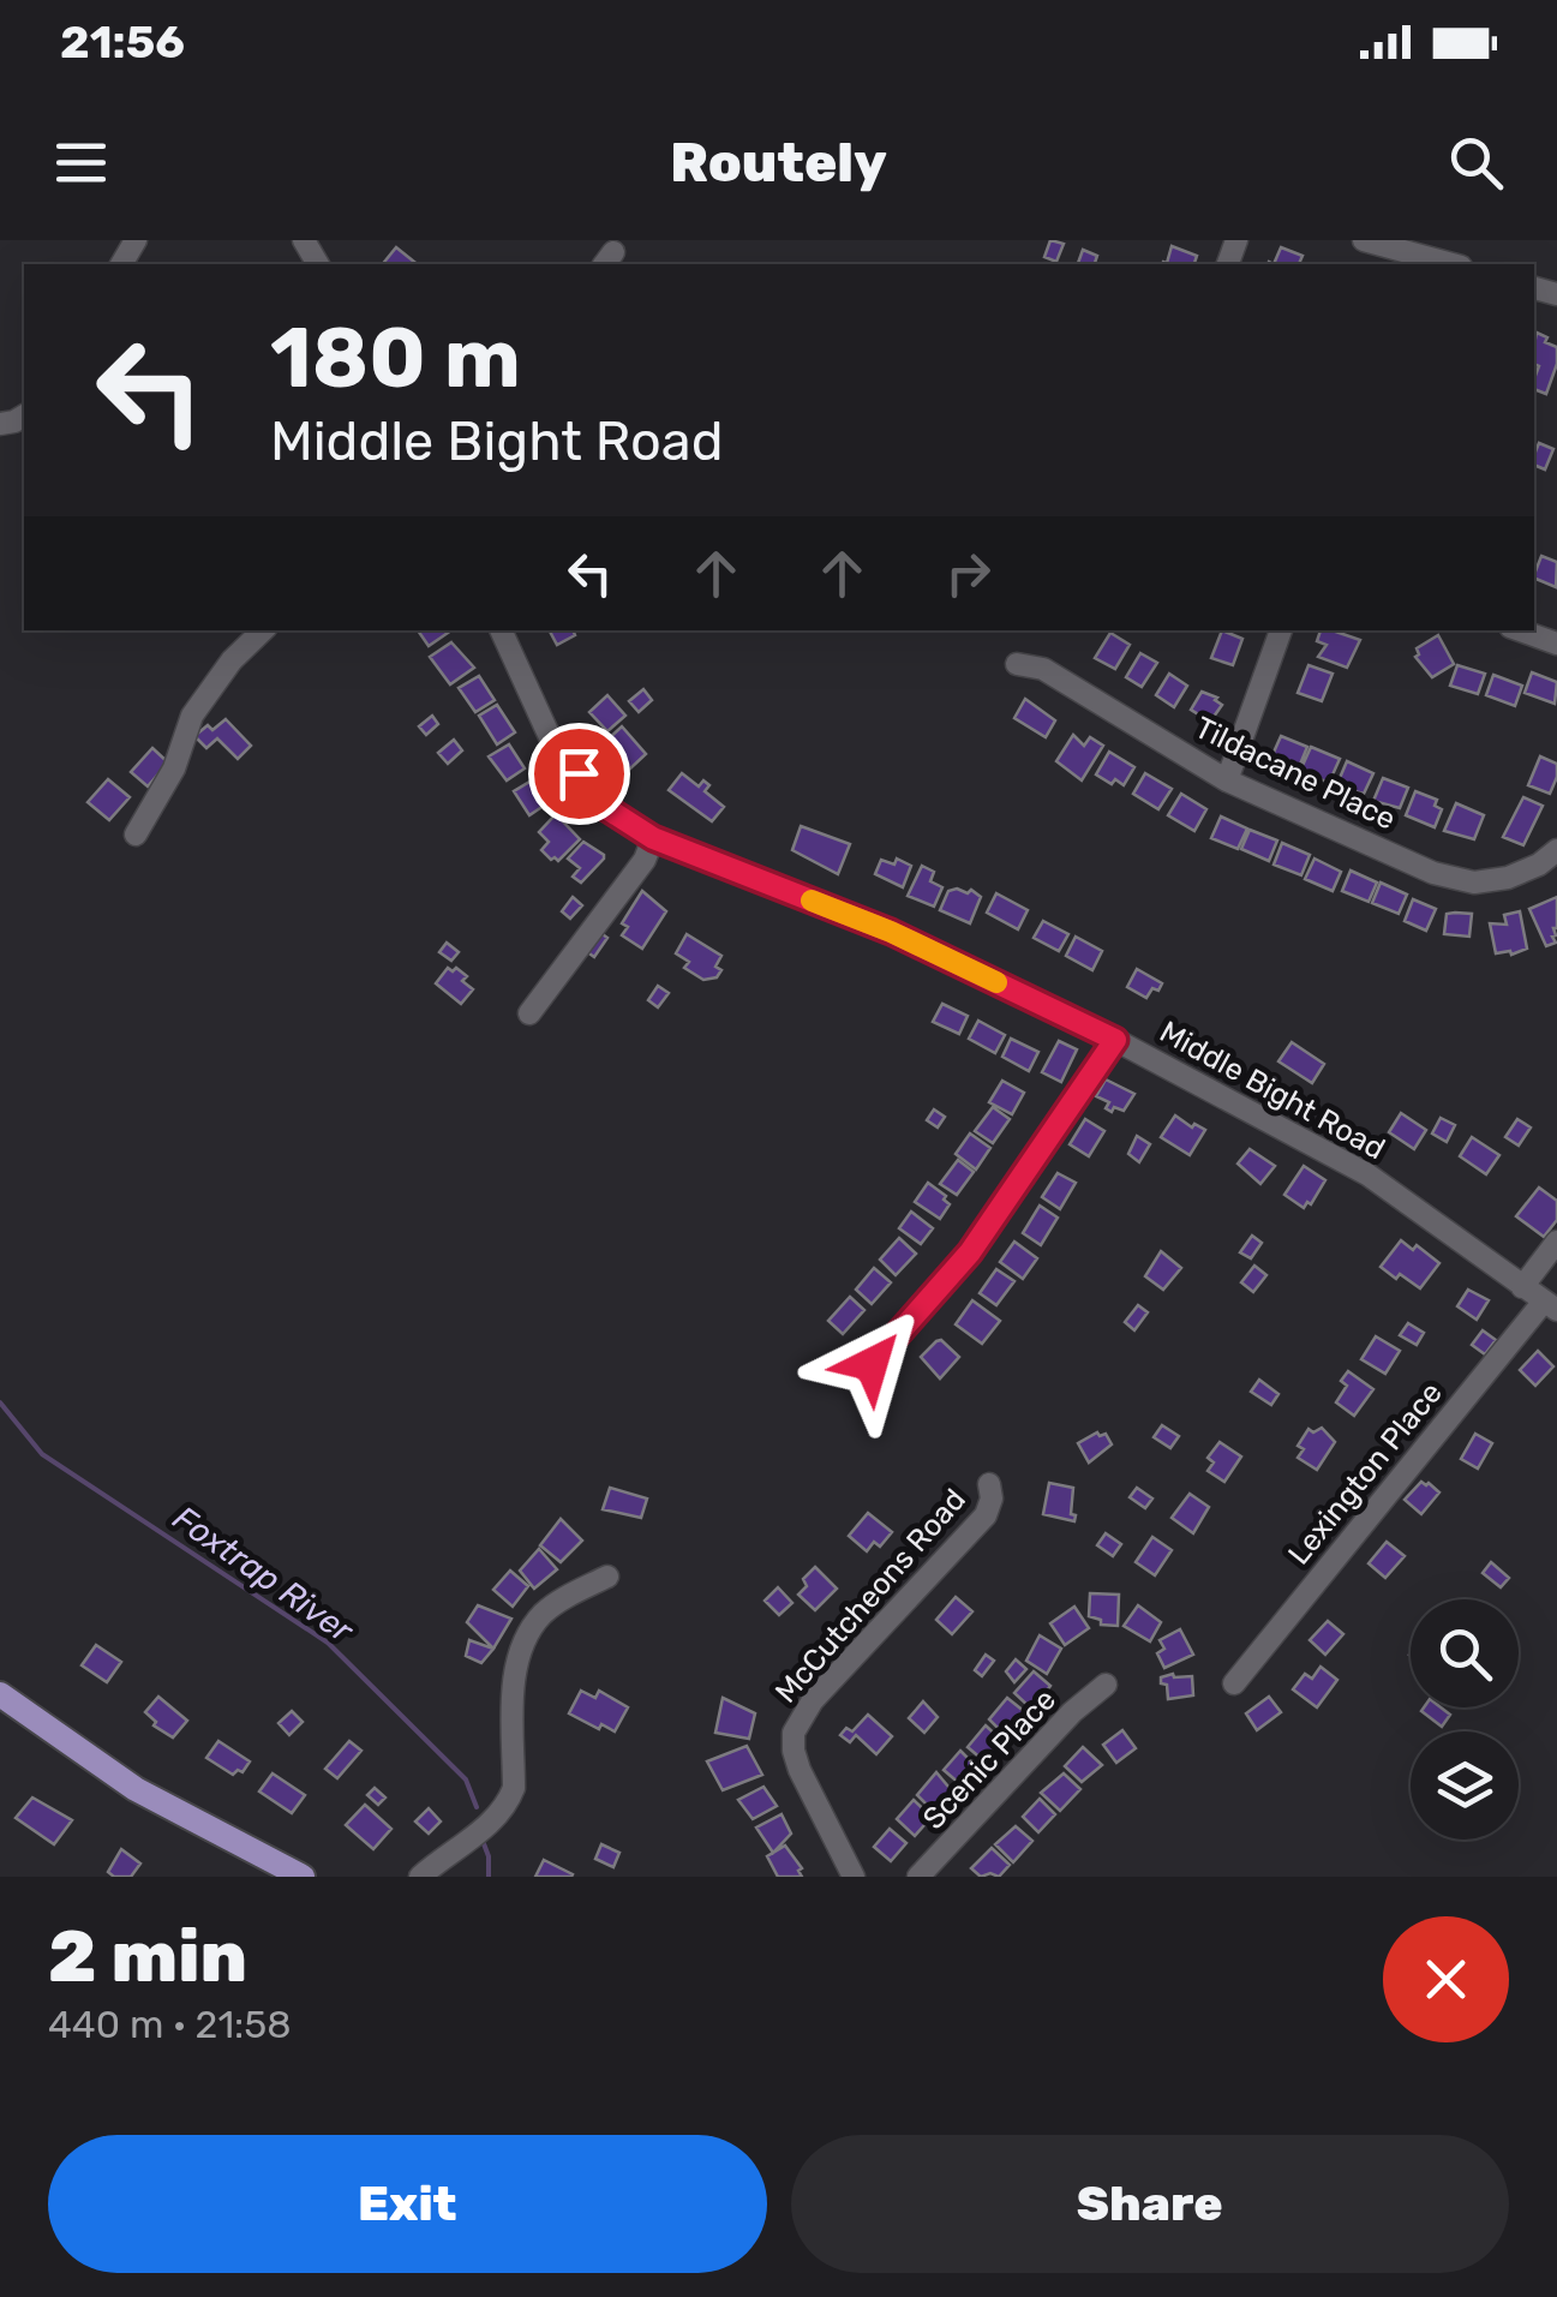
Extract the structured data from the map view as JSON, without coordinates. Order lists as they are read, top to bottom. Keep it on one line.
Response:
{"streets":{"street":["Tildacane Place","Middle Bight Road","Lexington Place","McCutcheons Road","Scenic Place"]},"crossings":[["Middle Bight Road","Lexington Place"]],"water":["Foxtrap River"],"page":{"status":"21:56","header":"Routely","turn":["180 m","Middle Bight Road"],"heading":["2 min","440 m · 21:58"],"buttons":["Exit","Share"]}}
